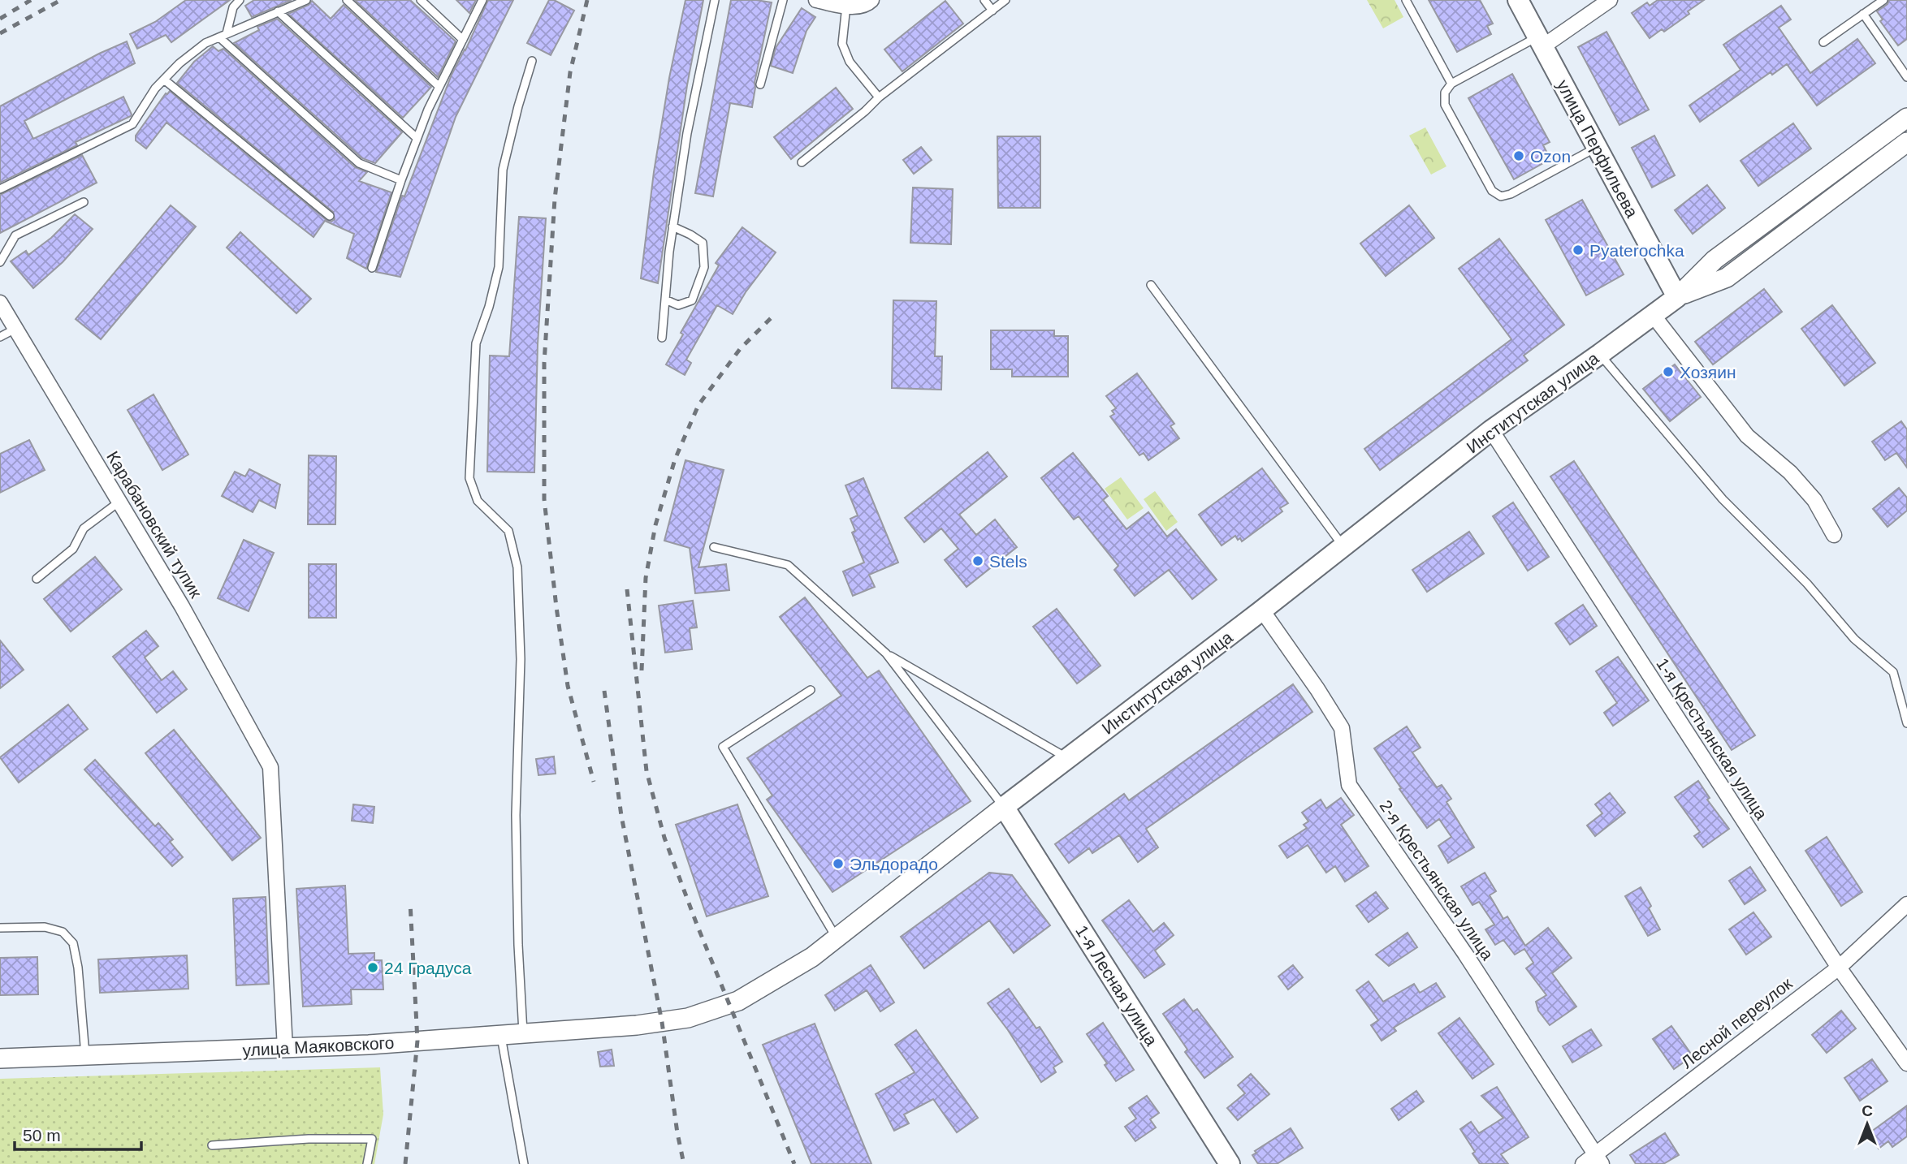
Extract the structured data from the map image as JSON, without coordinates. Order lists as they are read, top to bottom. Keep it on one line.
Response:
{"streets":{"main road":["улица Перфильева","Институтская улица","1-я Лесная улица"],"street":["Карабановский тупик","1-я Крестьянская улица","2-я Крестьянская улица","Лесной переулок","улица Маяковского"]},"crossings":[["улица Перфильева","Институтская улица"],["Институтская улица","1-я Крестьянская улица"],["Институтская улица","2-я Крестьянская улица"],["Институтская улица","1-я Лесная улица"],["Институтская улица","улица Маяковского"],["Карабановский тупик","улица Маяковского"],["1-я Крестьянская улица","Лесной переулок"],["2-я Крестьянская улица","Лесной переулок"]],"places":["Ozon","Pyaterochka","Хозяин","Stels","Эльдорадо","24 Градуса"],"scale_bar":"50 m","north":"top"}
